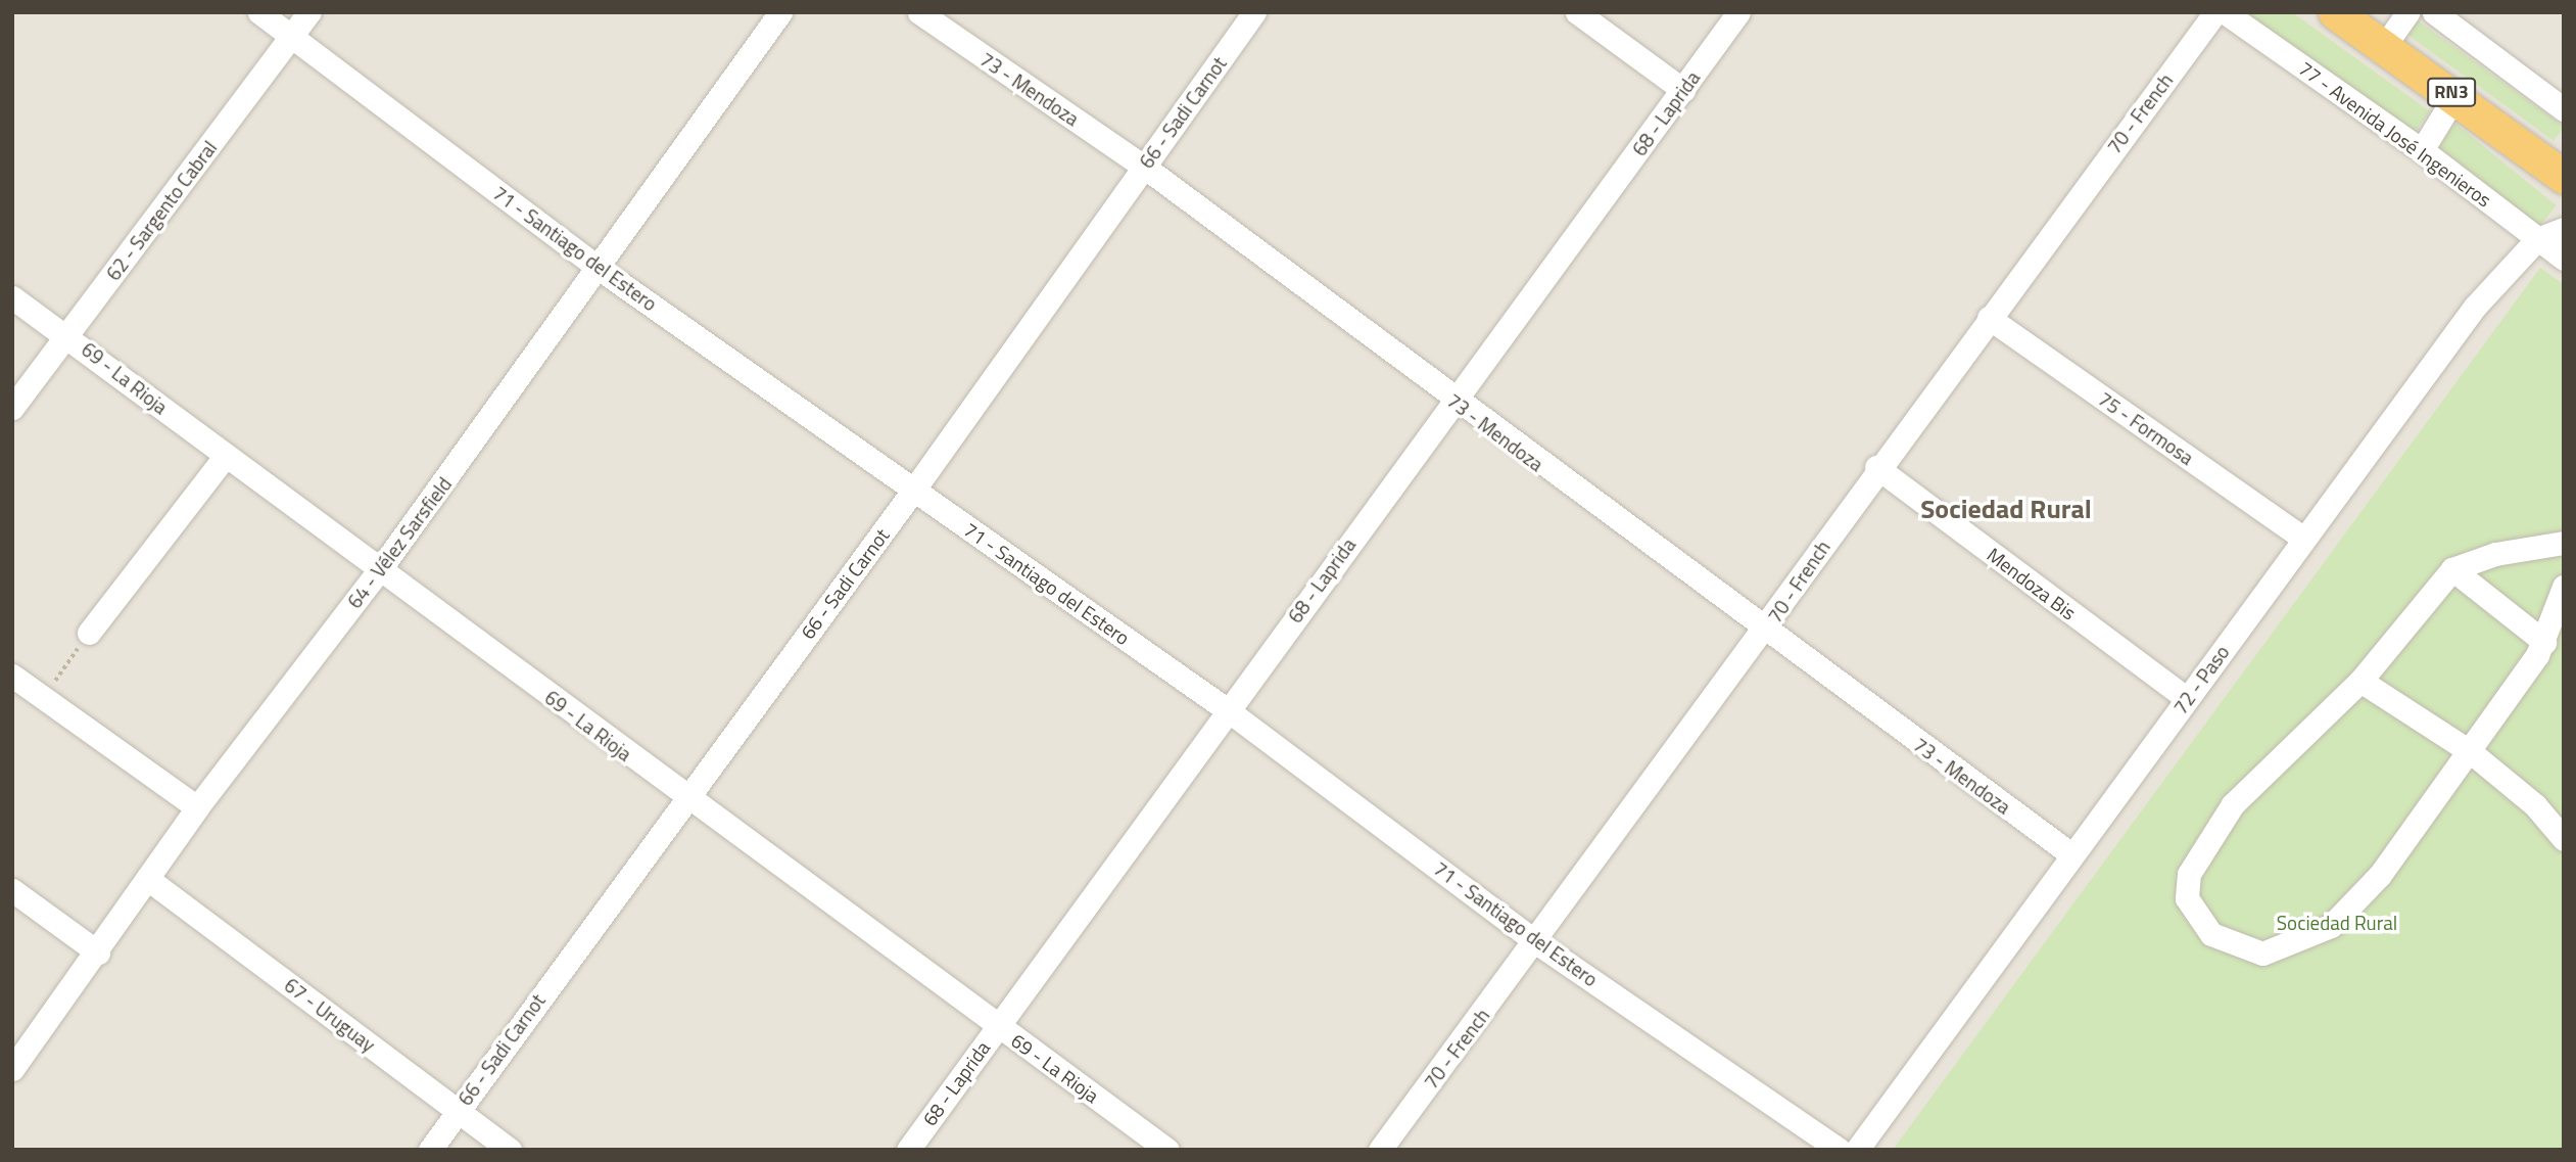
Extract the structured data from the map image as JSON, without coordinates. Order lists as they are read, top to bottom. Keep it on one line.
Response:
{"streets":{"highway":["RN3"],"street":["73 - Mendoza","66 - Sadi Carnot","68 - Laprida","70 - French","77 - Avenida José Ingenieros","62 - Sargento Cabral","71 - Santiago del Estero","69 - La Rioja","75 - Formosa","64 - Vélez Sarsfield","Mendoza Bis","72 - Paso","67 - Uruguay"]},"crossings":[["73 - Mendoza","66 - Sadi Carnot"],["73 - Mendoza","68 - Laprida"],["73 - Mendoza","70 - French"],["73 - Mendoza","72 - Paso"],["66 - Sadi Carnot","71 - Santiago del Estero"],["66 - Sadi Carnot","69 - La Rioja"],["66 - Sadi Carnot","67 - Uruguay"],["68 - Laprida","71 - Santiago del Estero"],["68 - Laprida","69 - La Rioja"],["70 - French","71 - Santiago del Estero"],["70 - French","75 - Formosa"],["70 - French","Mendoza Bis"],["77 - Avenida José Ingenieros","72 - Paso"],["62 - Sargento Cabral","71 - Santiago del Estero"],["62 - Sargento Cabral","69 - La Rioja"],["71 - Santiago del Estero","64 - Vélez Sarsfield"],["69 - La Rioja","64 - Vélez Sarsfield"],["75 - Formosa","72 - Paso"],["64 - Vélez Sarsfield","67 - Uruguay"],["Mendoza Bis","72 - Paso"]],"districts":["Sociedad Rural"],"parks":["Sociedad Rural"]}
